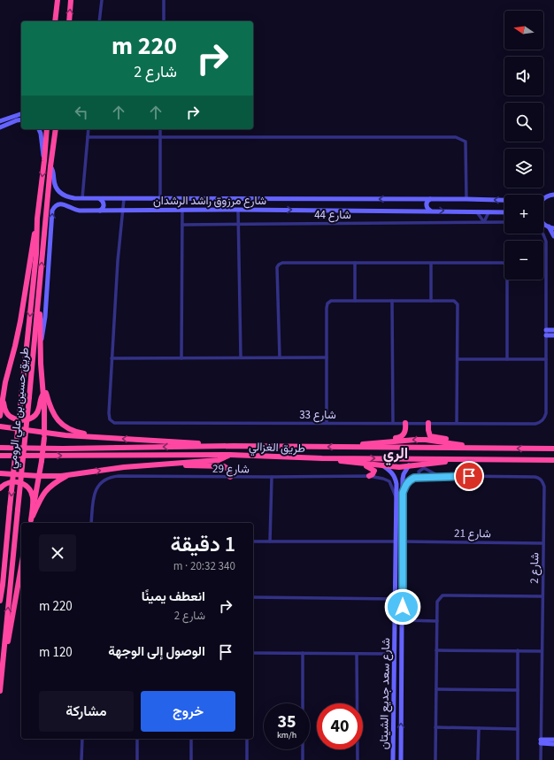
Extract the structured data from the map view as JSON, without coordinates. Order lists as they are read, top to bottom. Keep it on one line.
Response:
{"streets":{"highway":["طريق حسين بن علي الرومي","طريق الغزالي"],"street":["شارع مرزوق راشد الرشدان","شارع 44","شارع 33","شارع 29","شارع 21","شارع 2","شارع سعد جديع الشيتان"]},"crossings":[["شارع مرزوق راشد الرشدان","طريق حسين بن علي الرومي"],["شارع 29","شارع سعد جديع الشيتان"],["شارع 21","شارع 2"],["شارع 21","شارع سعد جديع الشيتان"],["شارع 2","شارع سعد جديع الشيتان"]],"districts":["الري"],"north":"left","page":{"map_buttons":["+","−"],"turn":["220 m","شارع 2"],"heading":["1 دقيقة","340 m · 20:32"],"list":[{"name":"انعطف يمينًا","note":"شارع 2","value":"220 m"},{"name":"الوصول إلى الوجهة","value":"120 m"}],"buttons":["خروج","مشاركة"],"speed":"35 km/h","limit":"40"}}
